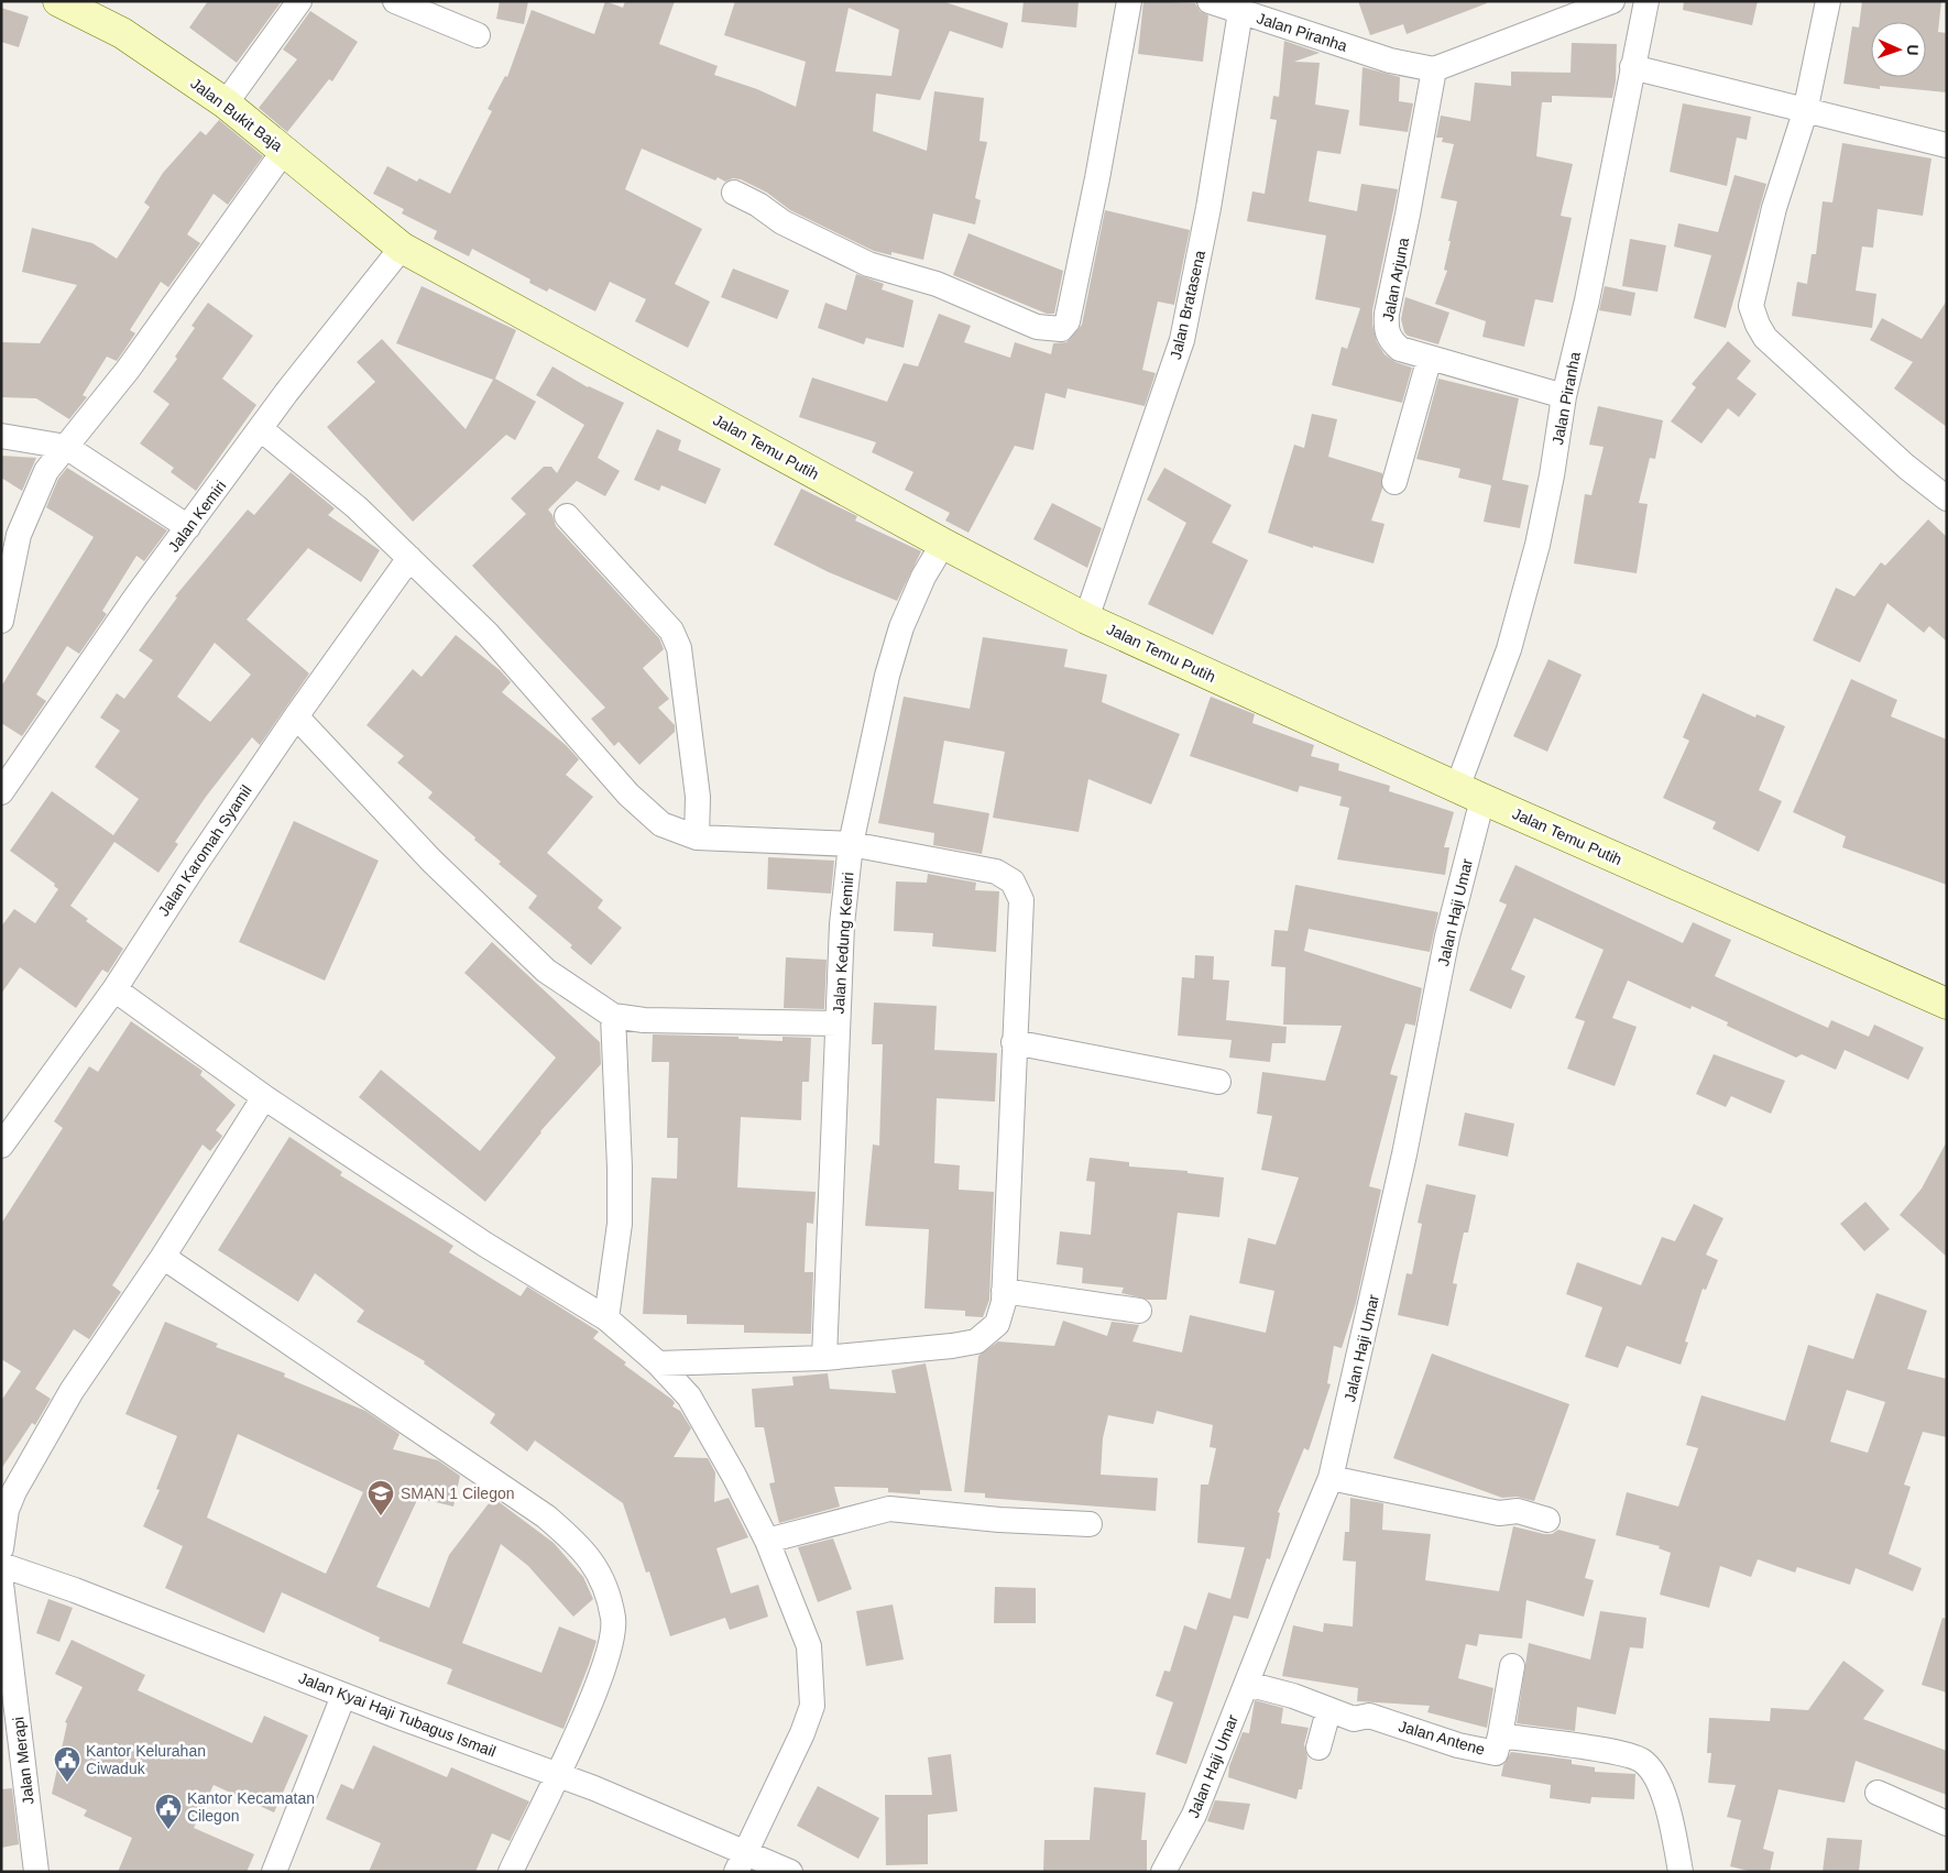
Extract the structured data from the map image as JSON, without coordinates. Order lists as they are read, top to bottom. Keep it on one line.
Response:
{"streets":{"street":["Jalan Piranha","Jalan Bukit Baja","Jalan Arjuna","Jalan Bratasena","Jalan Temu Putih","Jalan Kemiri","Jalan Karomah Syamil","Jalan Haji Umar","Jalan Kedung Kemiri","Jalan Kyai Haji Tubagus Ismail","Jalan Antene","Jalan Merapi"]},"crossings":[["Jalan Piranha","Jalan Arjuna"],["Jalan Piranha","Jalan Bratasena"],["Jalan Piranha","Jalan Temu Putih"],["Jalan Piranha","Jalan Haji Umar"],["Jalan Bukit Baja","Jalan Temu Putih"],["Jalan Bukit Baja","Jalan Kemiri"],["Jalan Bratasena","Jalan Temu Putih"],["Jalan Temu Putih","Jalan Kemiri"],["Jalan Temu Putih","Jalan Haji Umar"],["Jalan Temu Putih","Jalan Kedung Kemiri"],["Jalan Haji Umar","Jalan Antene"]],"places":{"school or university":["SMAN 1 Cilegon"],"public building":["Kantor Kelurahan Ciwaduk","Kantor Kecamatan Cilegon"]},"north":"right"}
